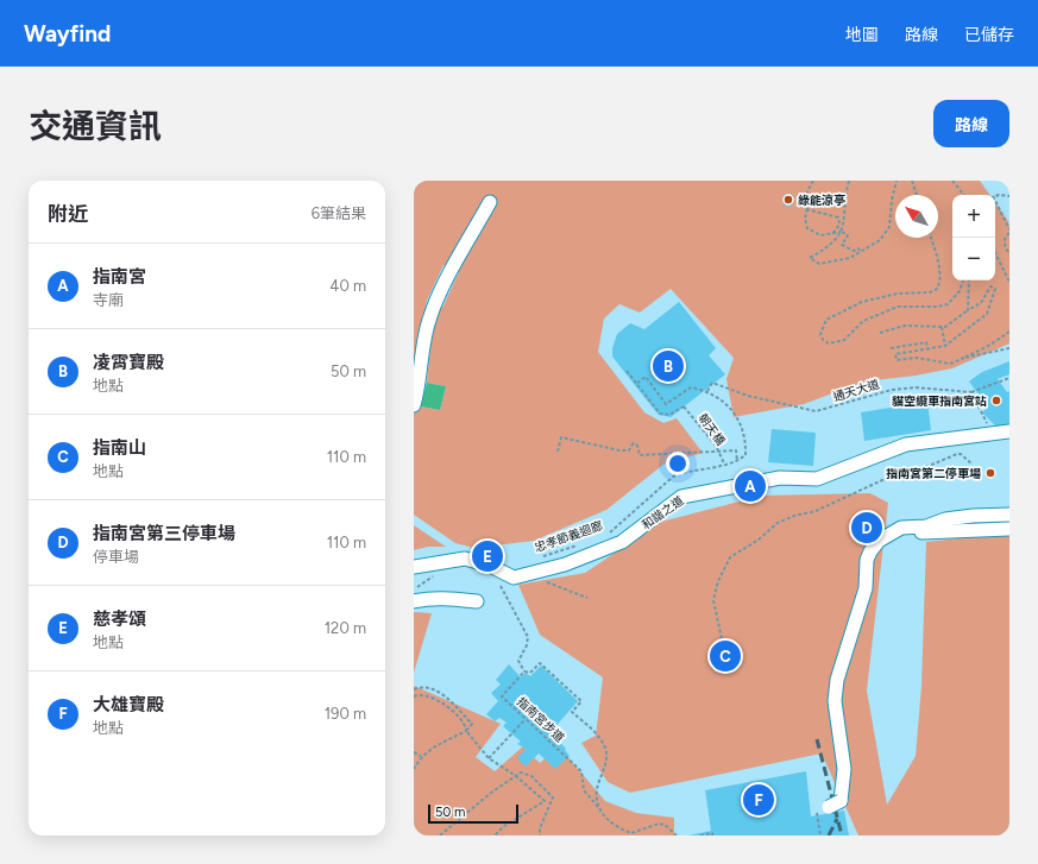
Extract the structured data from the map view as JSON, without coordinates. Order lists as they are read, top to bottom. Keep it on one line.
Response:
{"streets":{"lane":["和諧之道"],"path":["通天大道","朝天橋","忠孝節義迴廊","指南宮步道"]},"crossings":[["朝天橋","忠孝節義迴廊"]],"places":["綠能涼亭","貓空纜車指南宮站","指南宮第二停車場"],"scale_bar":"50 m","north":"top left","page":{"header":"Wayfind","nav":["地圖","路線","已儲存"],"title":"交通資訊","buttons":"路線","heading":["附近","6筆結果"],"map_buttons":["+","−"],"list":[{"mark":"A","name":"指南宮","note":"寺廟","value":"40 m"},{"mark":"B","name":"凌霄寶殿","note":"地點","value":"50 m"},{"mark":"C","name":"指南山","note":"地點","value":"110 m"},{"mark":"D","name":"指南宮第三停車場","note":"停車場","value":"110 m"},{"mark":"E","name":"慈孝頌","note":"地點","value":"120 m"},{"mark":"F","name":"大雄寶殿","note":"地點","value":"190 m"}],"pins":["B","A","D","E","C","F"],"scale":"50 m"}}
